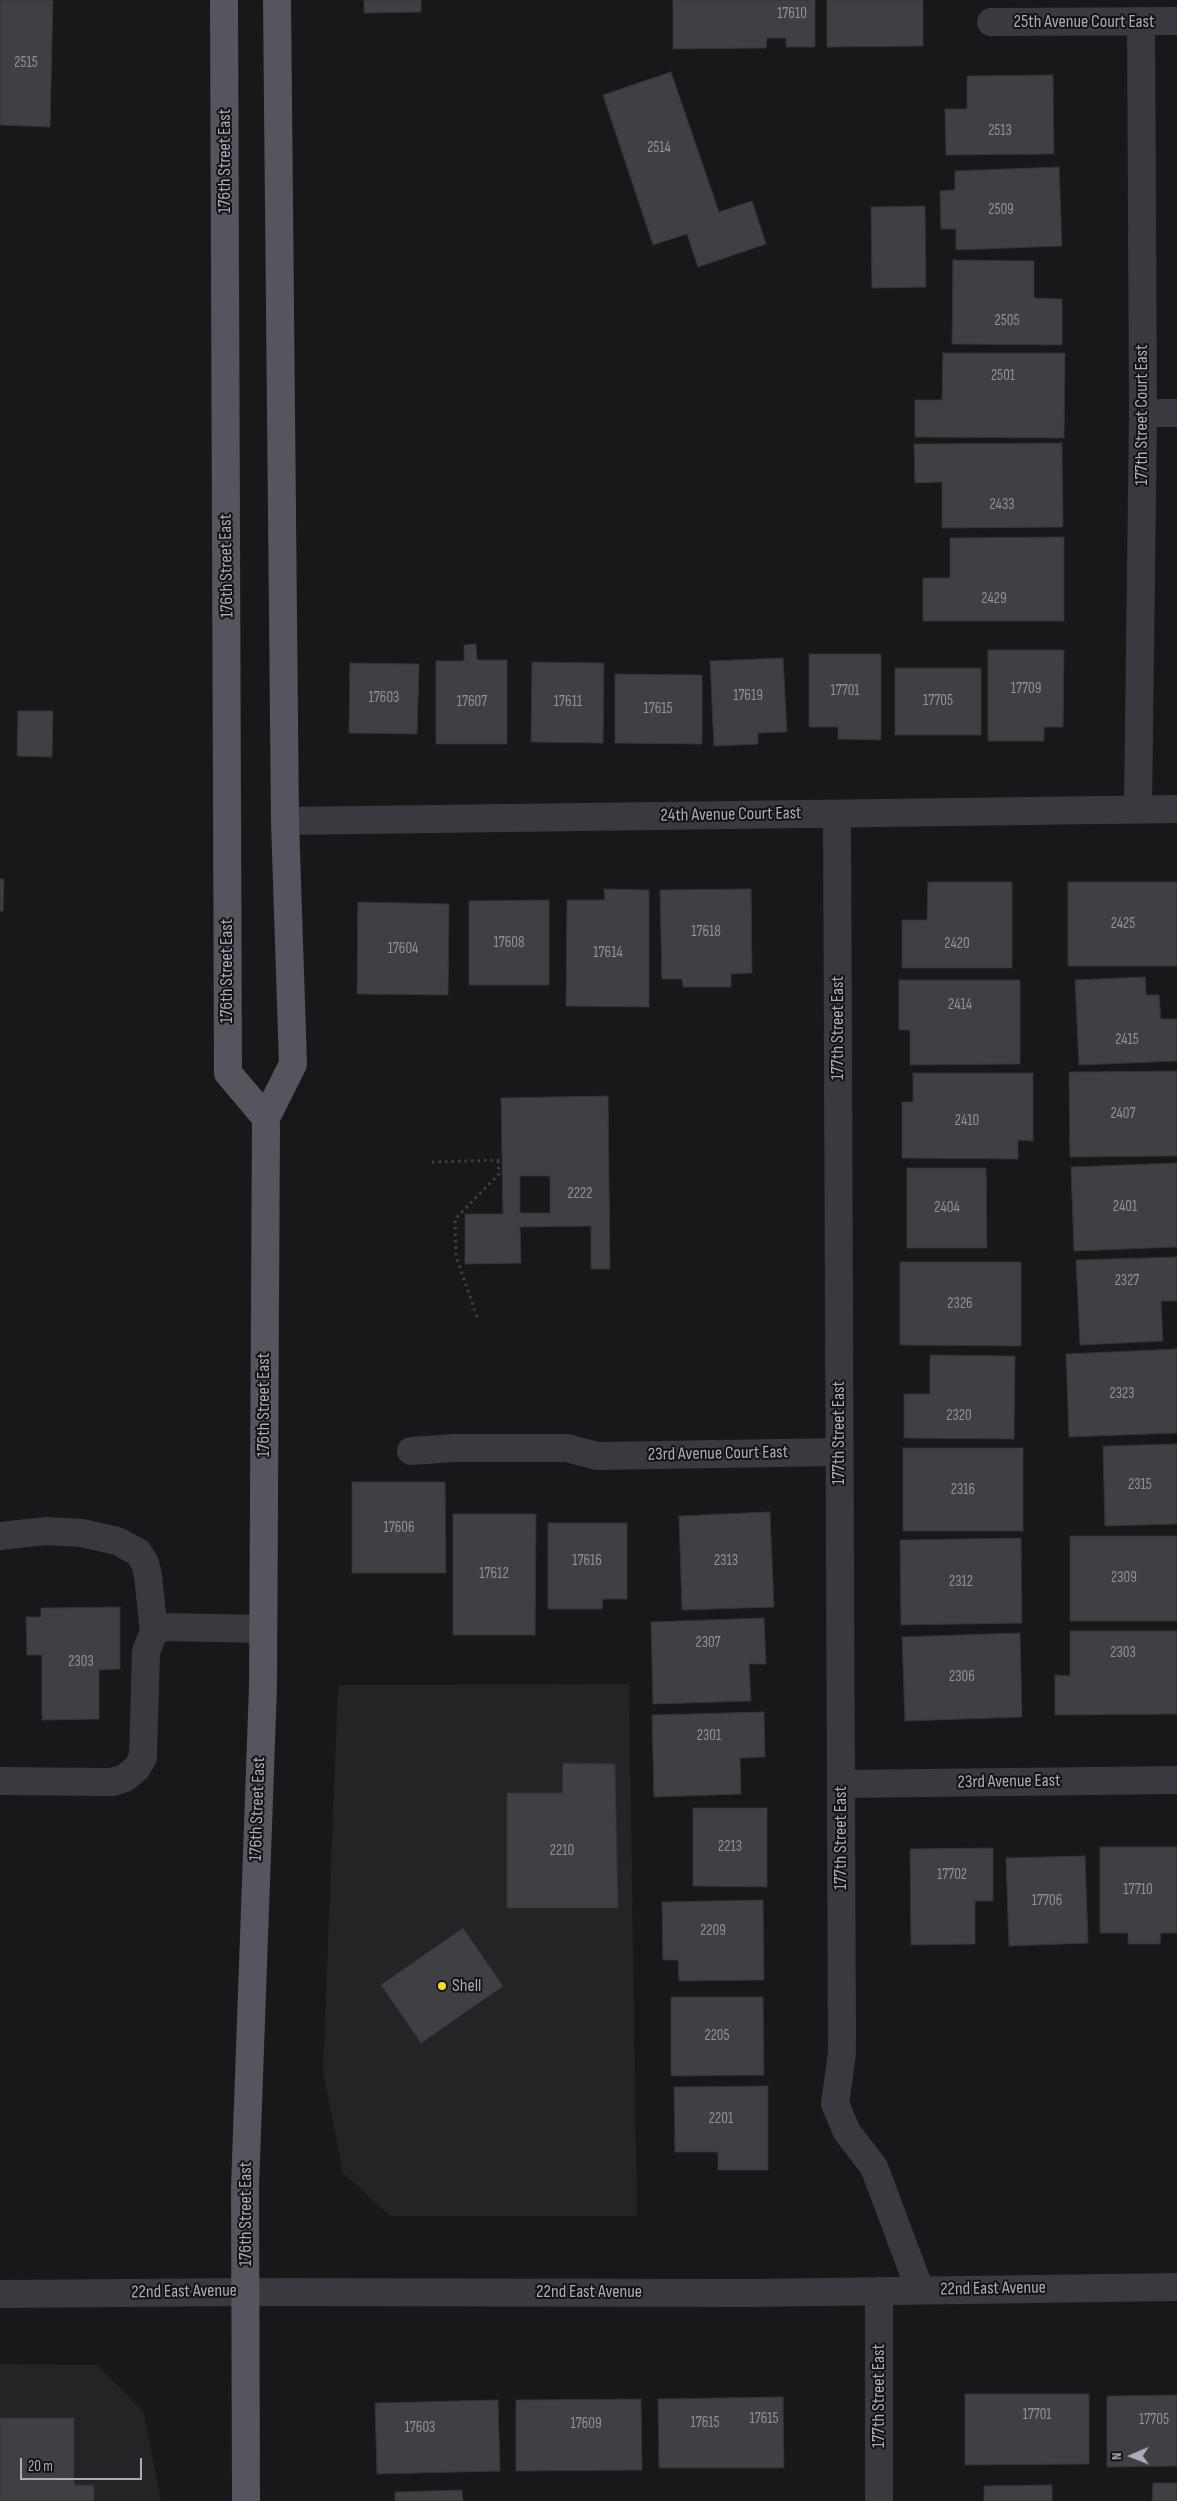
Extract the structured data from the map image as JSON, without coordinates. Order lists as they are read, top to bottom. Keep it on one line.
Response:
{"streets":{"main road":["176th Street East"],"street":["25th Avenue Court East","177th Street Court East","24th Avenue Court East","177th Street East","23rd Avenue Court East","23rd Avenue East","22nd East Avenue"]},"crossings":[["25th Avenue Court East","177th Street Court East"],["176th Street East","24th Avenue Court East"],["176th Street East","22nd East Avenue"],["177th Street Court East","24th Avenue Court East"],["24th Avenue Court East","177th Street East"],["177th Street East","23rd Avenue Court East"],["177th Street East","23rd Avenue East"],["177th Street East","22nd East Avenue"]],"places":["Shell"],"house_numbers":["17610","2515","2513","2514","2509","2505","2501","2433","2429","17709","17701","17619","17603","17705","17607","17611","17615","2425","17618","17608","2420","17604","17614","2414","2415","2407","2410","2222","2401","2404","2327","2326","2323","2320","2315","2316","17606","17616","2313","17612","2309","2312","2307","2303","2303","2306","2301","2213","2210","17702","17710","17706","2209","2205","2201","17701","17615","17705","17615","17609","17603"],"scale_bar":"20 m","north":"left"}
